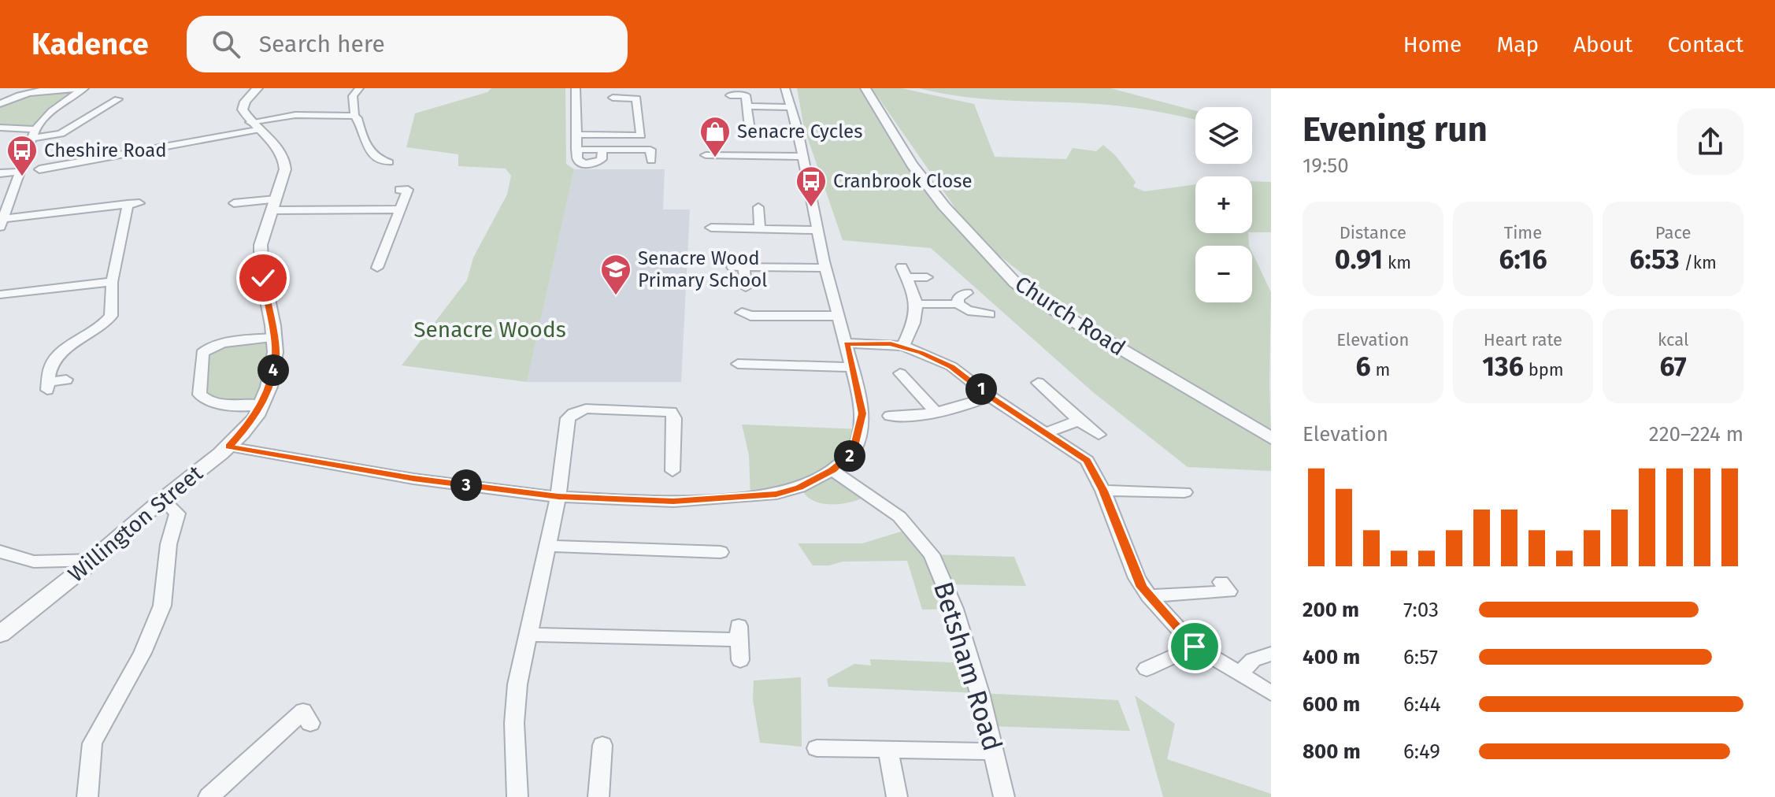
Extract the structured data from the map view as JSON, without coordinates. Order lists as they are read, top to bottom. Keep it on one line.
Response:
{"streets":{"street":["Church Road","Willington Street","Betsham Road"]},"parks":["Senacre Woods"],"places":{"shop":["Senacre Cycles"],"bus stop":["Cheshire Road","Cranbrook Close"],"school or university":["Senacre Wood Primary School"]},"page":{"header":"Kadence","search":"Search here","nav":["Home","Map","About","Contact"],"heading":["Evening run","19:50"],"map_buttons":["+","−"],"stats":[["Distance","0.91 km"],["Time","6:16"],["Pace","6:53 /km"],["Elevation","6 m"],["Heart rate","136 bpm"],["kcal","67"]],"pins":["4","1","2","3"],"chart":["Elevation","220–224 m"],"list":[{"name":"200 m","note":"7:03"},{"name":"400 m","note":"6:57"},{"name":"600 m","note":"6:44"},{"name":"800 m","note":"6:49"}]}}
